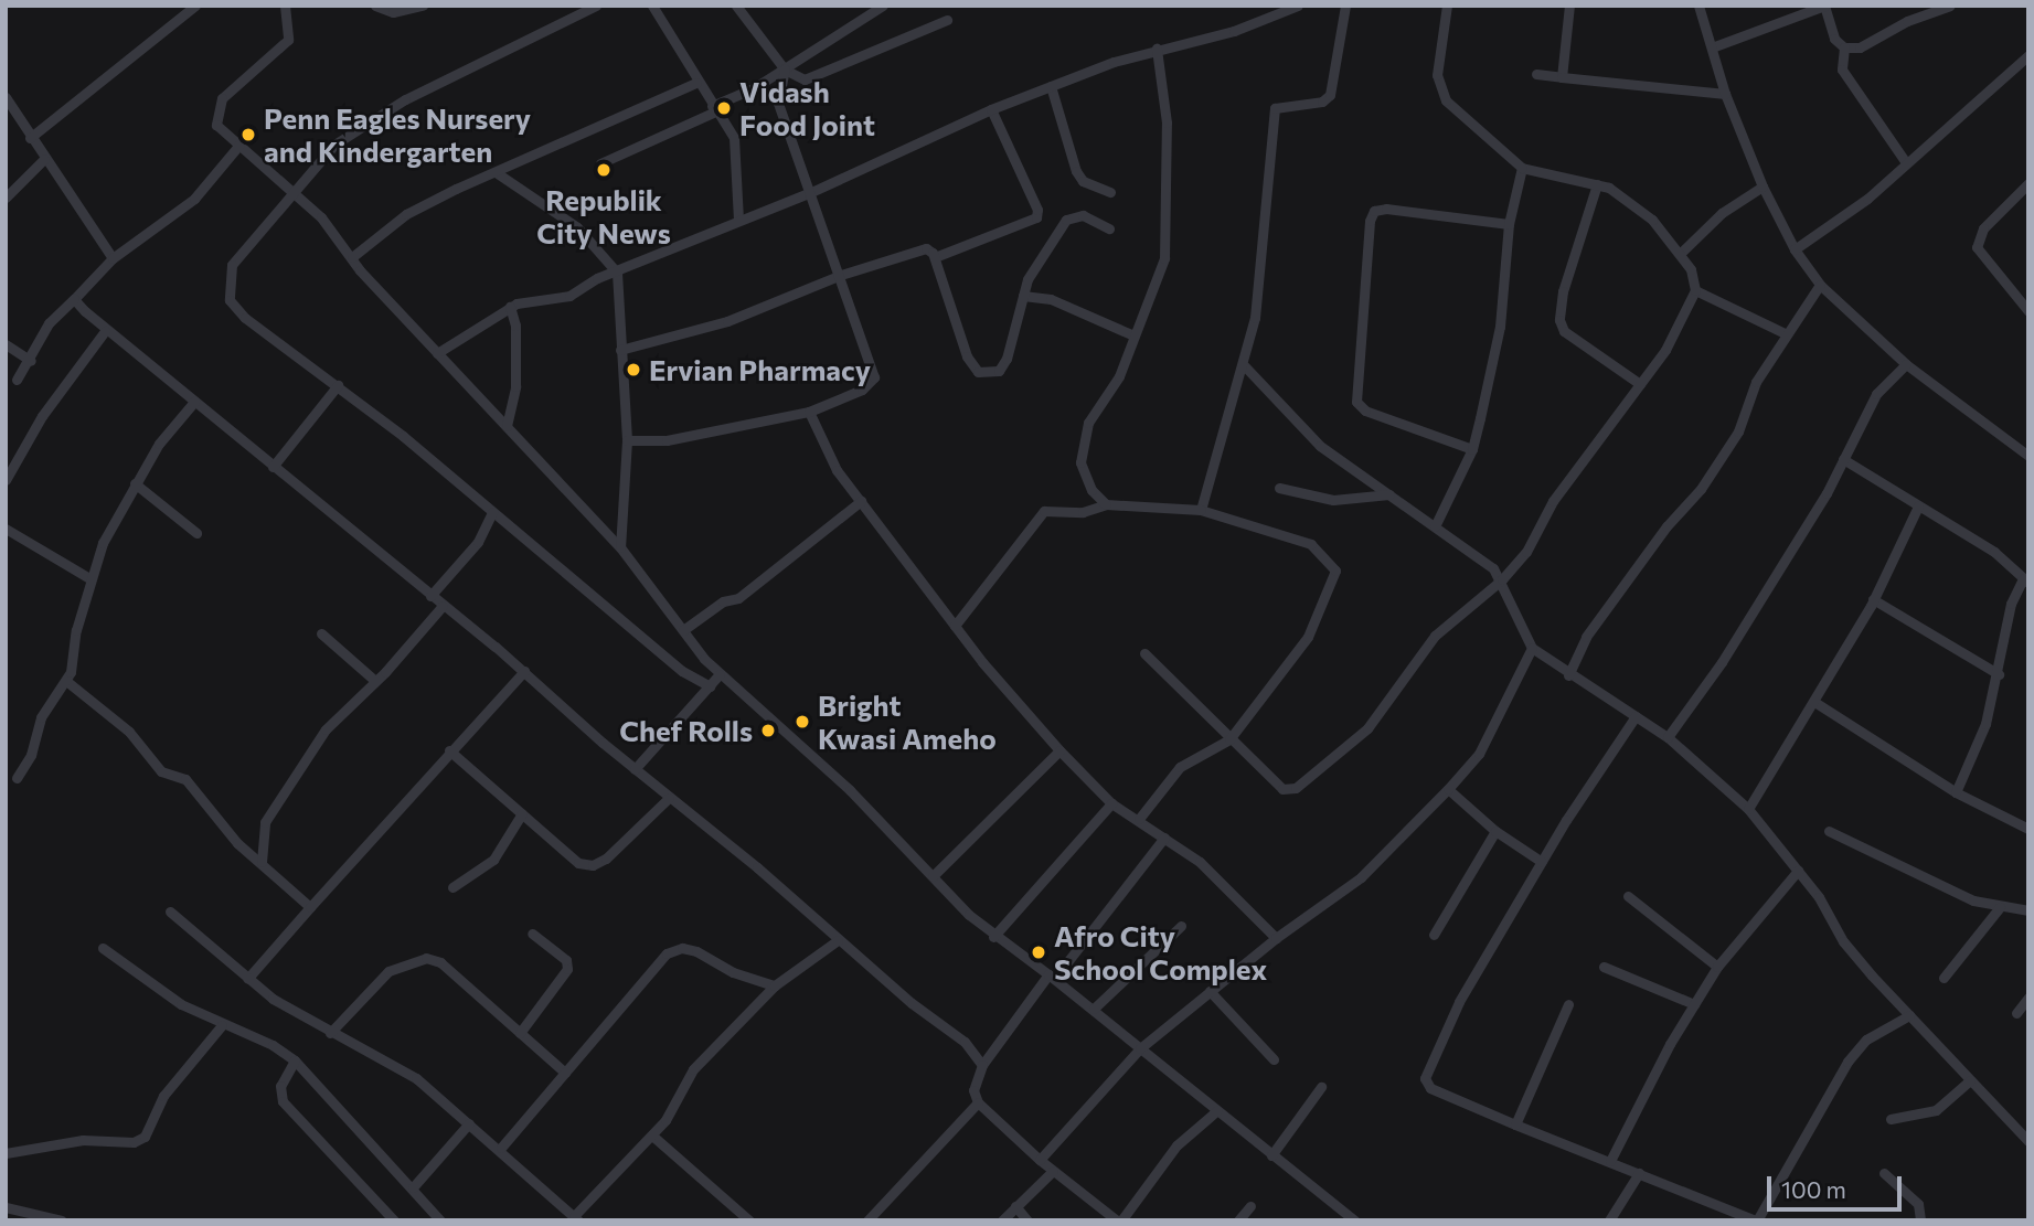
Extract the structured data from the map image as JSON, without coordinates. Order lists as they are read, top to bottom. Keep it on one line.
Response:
{"places":["Vidash Food Joint","Penn Eagles Nursery and Kindergarten","Republik City News","Ervian Pharmacy","Bright Kwasi Ameho","Chef Rolls","Afro City School Complex"],"scale_bar":"100 m"}
